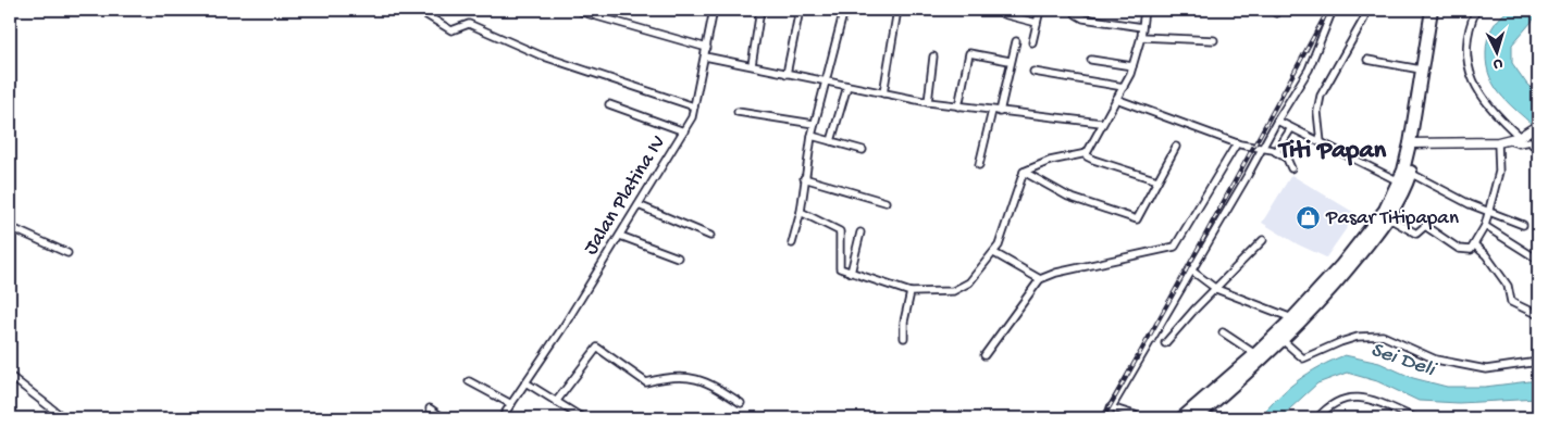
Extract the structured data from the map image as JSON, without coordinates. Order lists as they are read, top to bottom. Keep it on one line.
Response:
{"streets":{"street":["Jalan Platina IV"]},"districts":["Titi Papan"],"water":["Sei Deli"],"places":{"shop":["Pasar Titipapan"]},"north":"bottom"}
